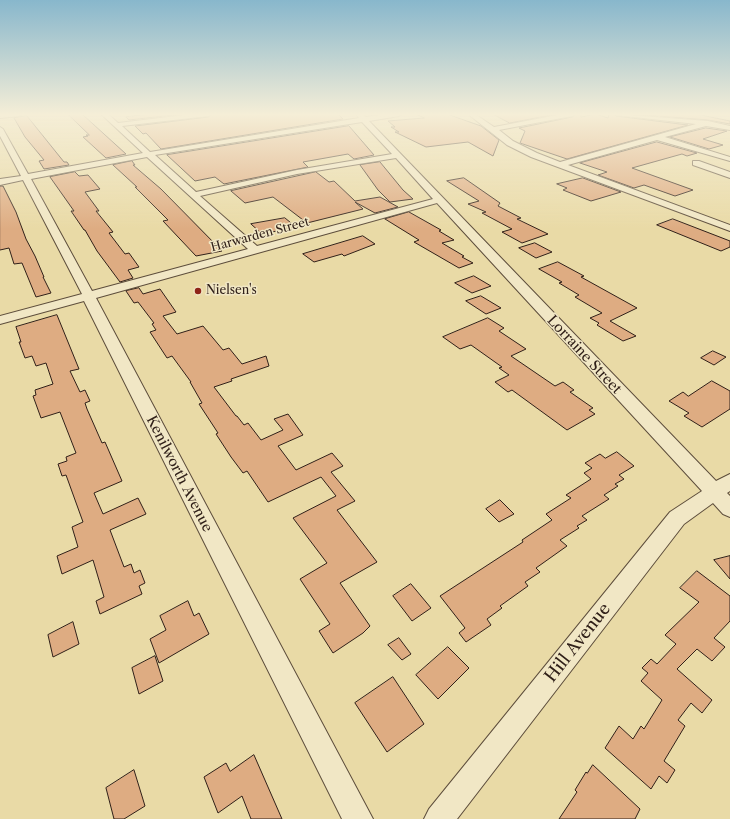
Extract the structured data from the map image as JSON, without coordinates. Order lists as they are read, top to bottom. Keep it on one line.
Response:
{"streets":{"street":["Harwarden Street","Lorraine Street","Kenilworth Avenue","Hill Avenue"]},"crossings":[["Harwarden Street","Lorraine Street"],["Harwarden Street","Kenilworth Avenue"],["Lorraine Street","Hill Avenue"]],"places":["Nielsen's"]}
